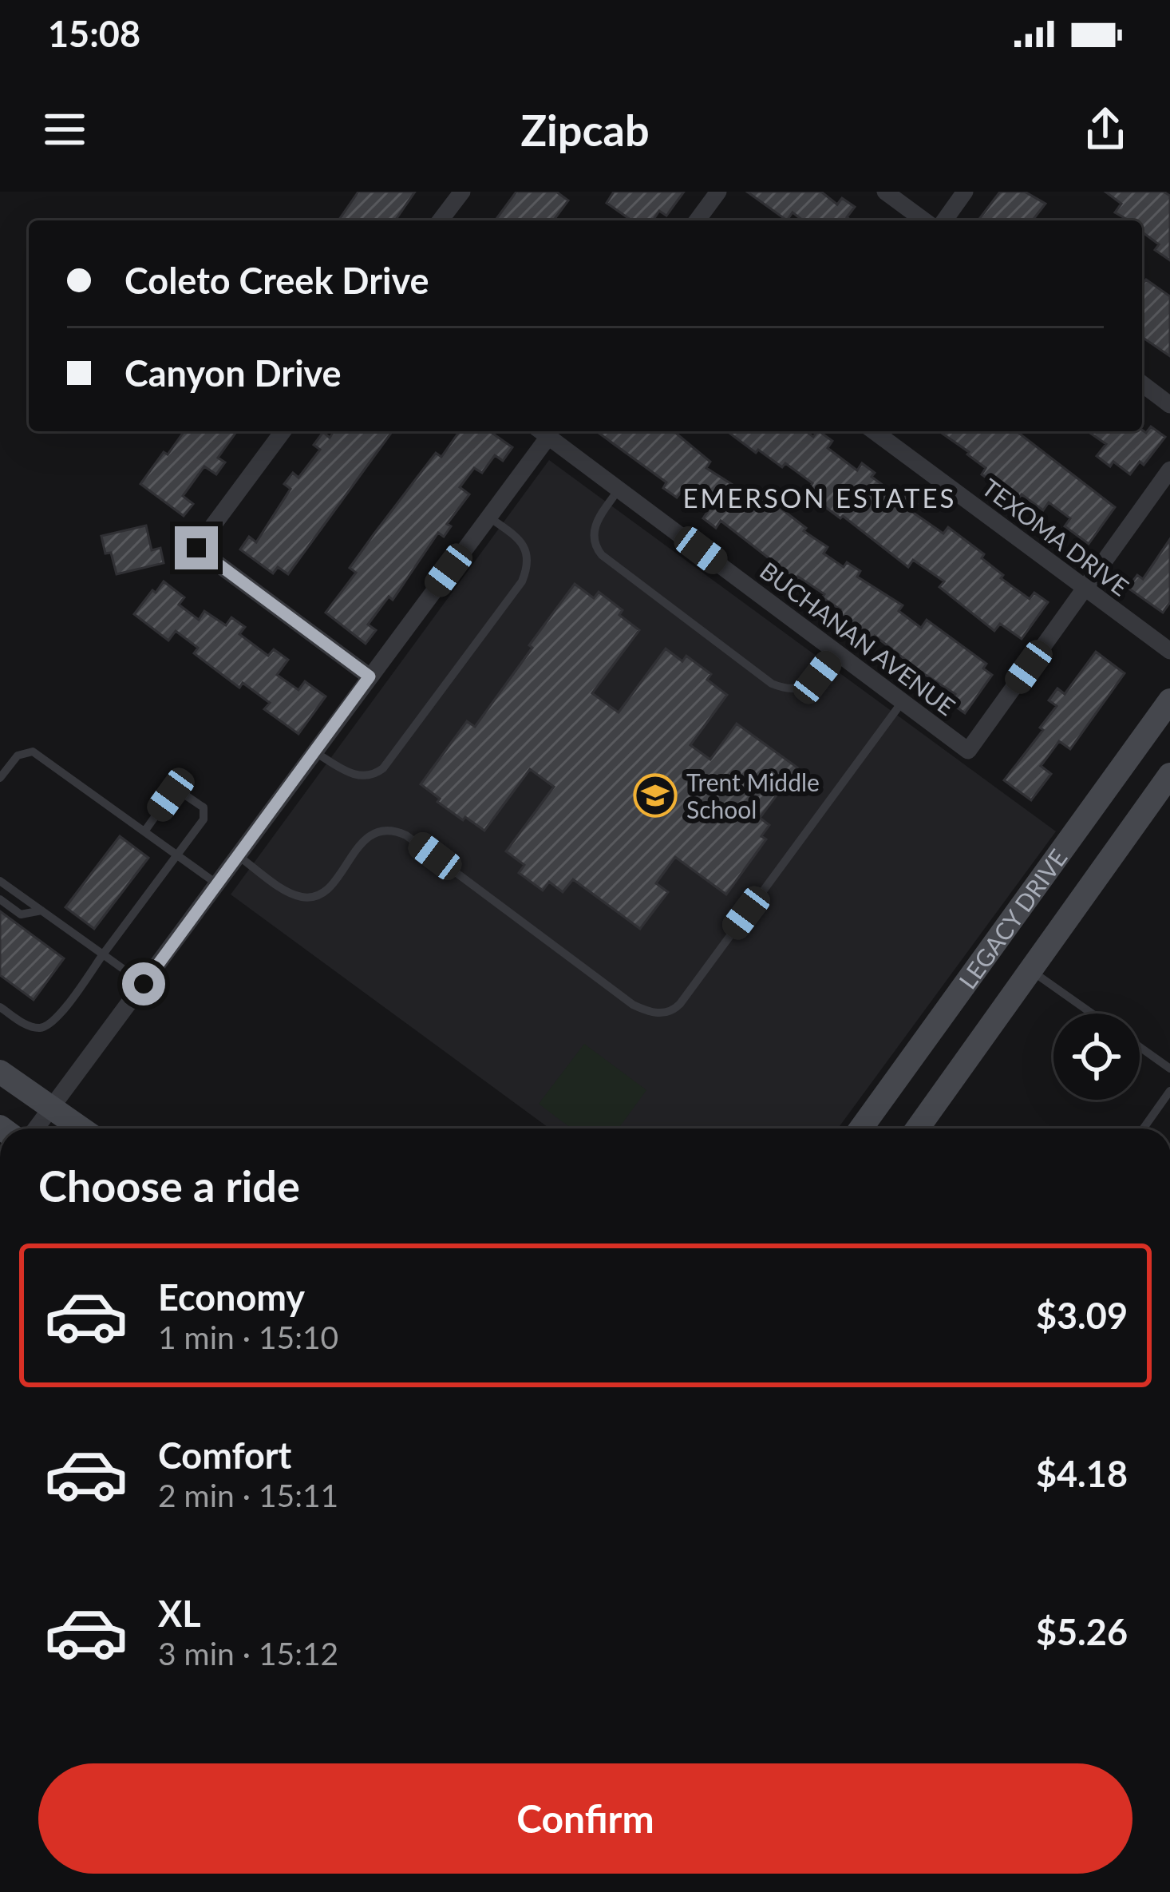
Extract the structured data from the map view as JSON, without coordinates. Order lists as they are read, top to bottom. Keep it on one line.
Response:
{"streets":{"main road":["LEGACY DRIVE"],"street":["TEXOMA DRIVE","BUCHANAN AVENUE"]},"crossings":[["TEXOMA DRIVE","BUCHANAN AVENUE"]],"districts":["EMERSON ESTATES"],"places":{"school or university":["Trent Middle School"]},"page":{"status":"15:08","header":"Zipcab","banner":["Coleto Creek Drive","Canyon Drive"],"heading":"Choose a ride","list":[{"name":"Economy","note":"1 min · 15:10","value":"$3.09"},{"name":"Comfort","note":"2 min · 15:11","value":"$4.18"},{"name":"XL","note":"3 min · 15:12","value":"$5.26"}],"buttons":"Confirm"}}
